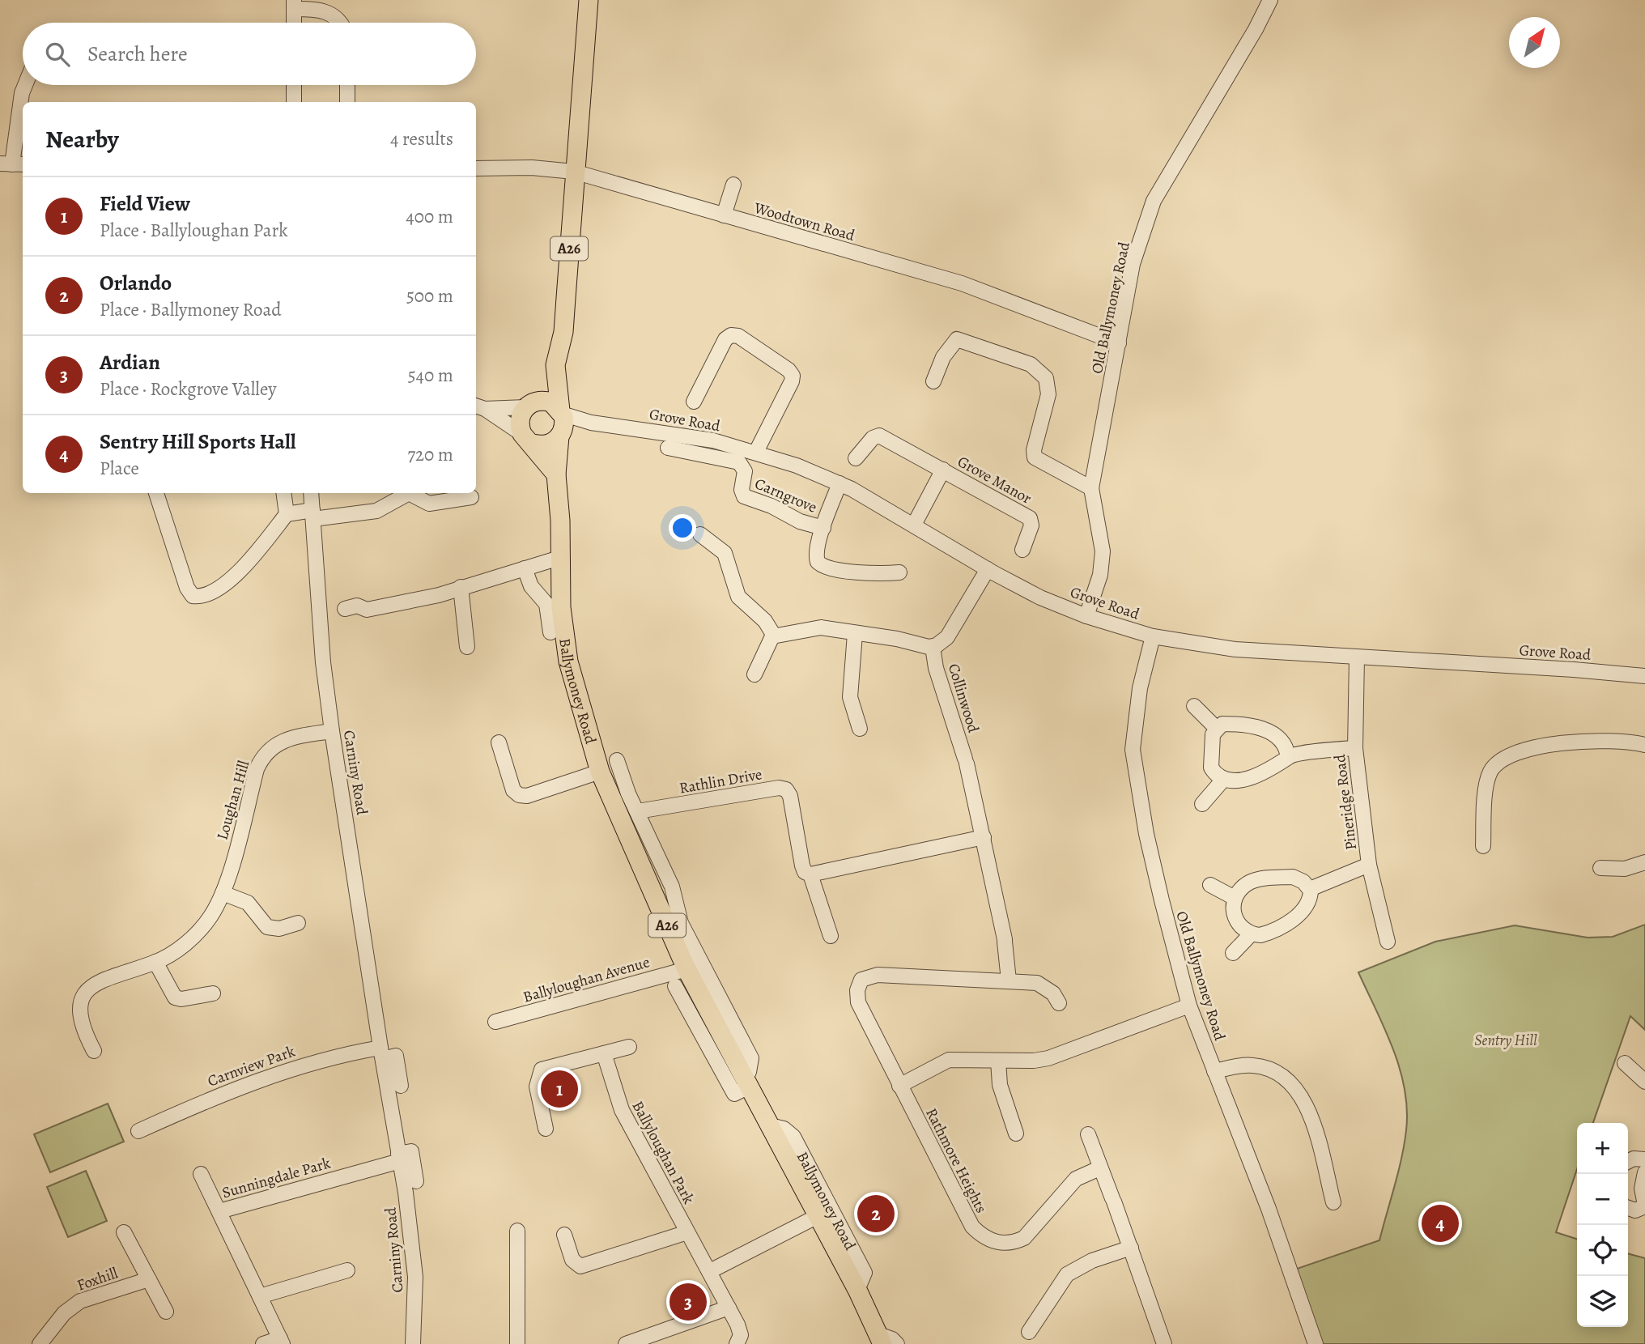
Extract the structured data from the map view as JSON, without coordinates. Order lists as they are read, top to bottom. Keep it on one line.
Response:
{"streets":{"main road":["A26","Ballymoney Road"],"street":["Woodtown Road","Old Ballymoney Road","Grove Road","Grove Manor","Carngrove","Collinwood","Carniny Road","Rathlin Drive","Loughan Hill","Pineridge Road","Ballyloughan Avenue","Carnview Park","Ballyloughan Park","Rathmore Heights","Sunningdale Park","Foxhill"]},"crossings":[["Woodtown Road","A26"],["Woodtown Road","Old Ballymoney Road"],["A26","Grove Road"],["A26","Ballymoney Road"],["Old Ballymoney Road","Grove Road"],["Grove Road","Grove Manor"],["Grove Road","Carngrove"],["Grove Road","Ballymoney Road"],["Grove Road","Collinwood"],["Grove Road","Pineridge Road"],["Ballymoney Road","Ballyloughan Avenue"],["Carniny Road","Loughan Hill"],["Carniny Road","Carnview Park"],["Carniny Road","Sunningdale Park"]],"parks":["Sentry Hill"],"north":"top right","page":{"search":"Search here","heading":["Nearby","4 results"],"list":[{"mark":"1","name":"Field View","note":"Place · Ballyloughan Park","value":"400 m"},{"mark":"2","name":"Orlando","note":"Place · Ballymoney Road","value":"500 m"},{"mark":"3","name":"Ardian","note":"Place · Rockgrove Valley","value":"540 m"},{"mark":"4","name":"Sentry Hill Sports Hall","note":"Place","value":"720 m"}],"pins":["1","2","4","3"],"map_buttons":["+","−"]}}
